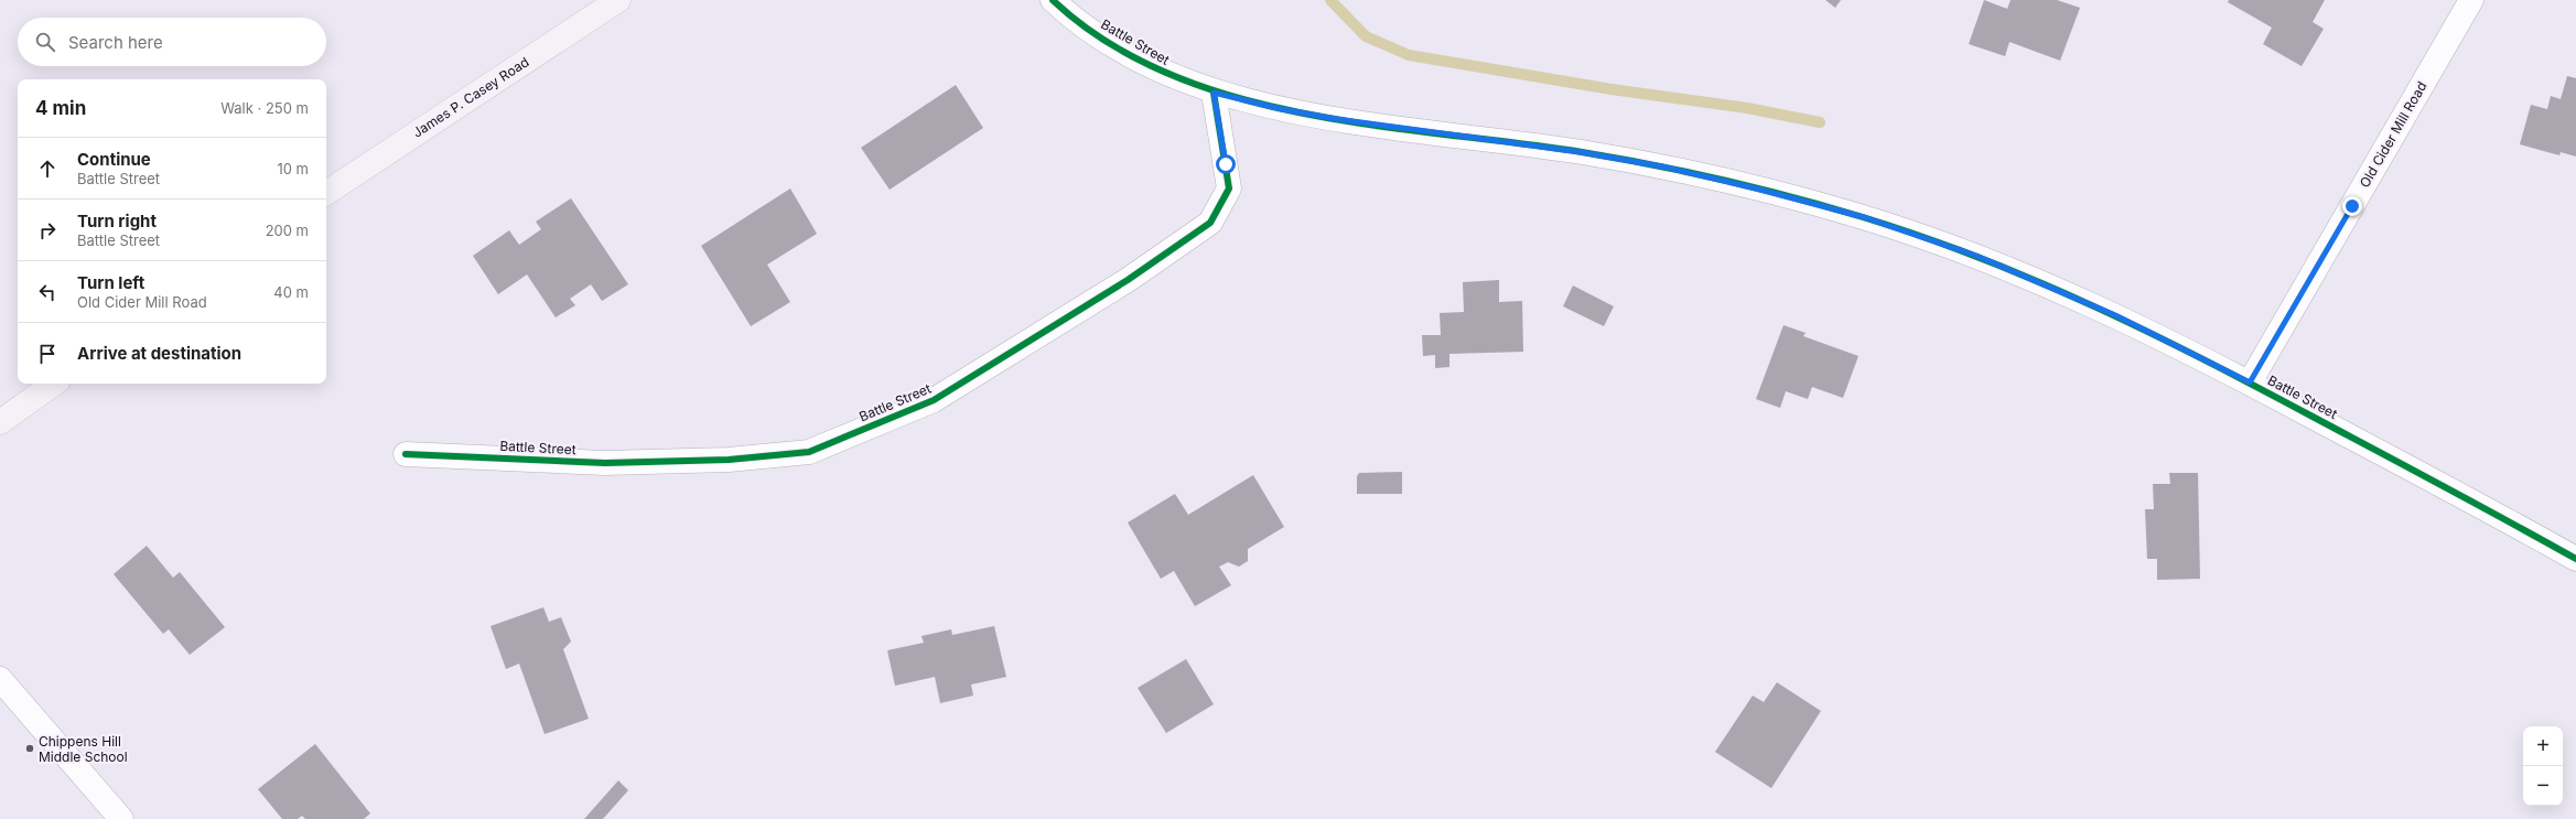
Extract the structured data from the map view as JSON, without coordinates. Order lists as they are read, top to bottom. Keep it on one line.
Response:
{"streets":{"main road":["James P. Casey Road"],"street":["Battle Street","Old Cider Mill Road"]},"crossings":[["Battle Street","Old Cider Mill Road"]],"places":["Chippens Hill Middle School"],"page":{"search":"Search here","heading":["4 min","Walk · 250 m"],"list":[["Continue","Battle Street","10 m"],["Turn right","Battle Street","200 m"],["Turn left","Old Cider Mill Road","40 m"],"Arrive at destination"],"map_buttons":["+","−"]}}
